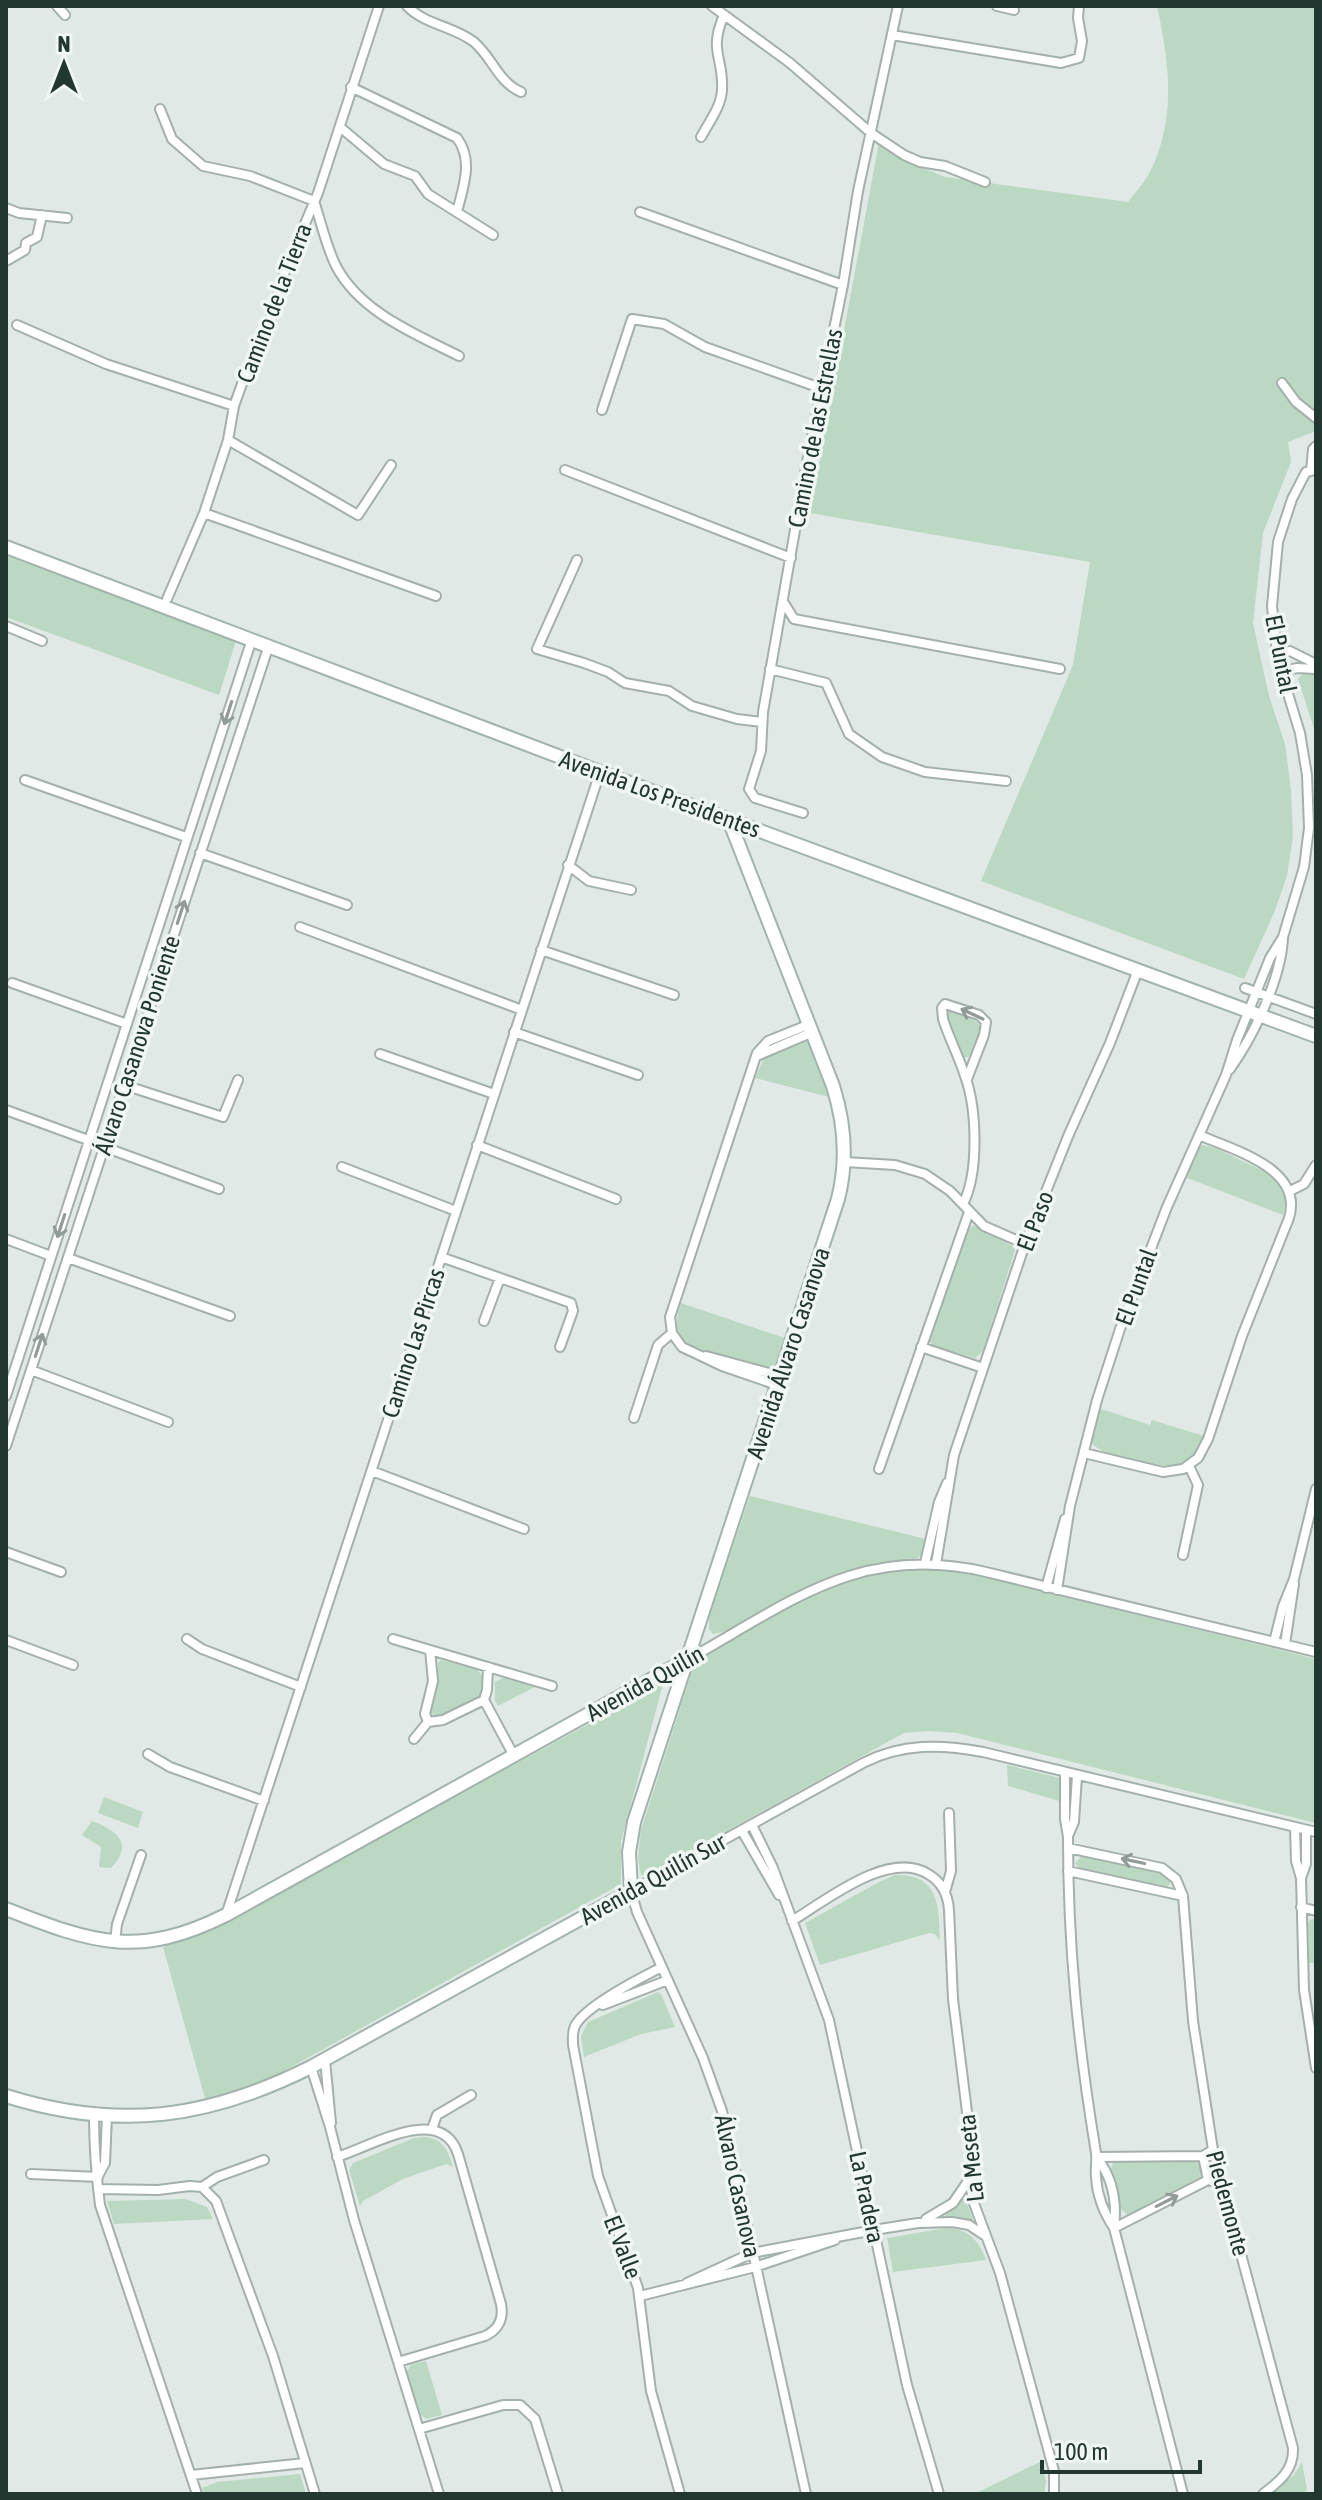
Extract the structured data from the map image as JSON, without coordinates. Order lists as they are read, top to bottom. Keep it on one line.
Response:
{"streets":{"street":["Camino de la Tierra","Camino de las Estrellas","El Puntal","Avenida Los Presidentes","Álvaro Casanova Poniente","El Paso","Camino Las Pircas","Avenida Álvaro Casanova","Avenida Quilín","Avenida Quilín Sur","La Meseta","Álvaro Casanova","La Pradera","Piedemonte","El Valle"]},"crossings":[["El Puntal","Avenida Los Presidentes"],["El Puntal","Avenida Quilín"],["Avenida Los Presidentes","Álvaro Casanova Poniente"],["Avenida Los Presidentes","El Paso"],["Avenida Los Presidentes","Camino Las Pircas"],["Avenida Los Presidentes","Avenida Álvaro Casanova"],["El Paso","Avenida Quilín"],["Camino Las Pircas","Avenida Quilín"],["Avenida Álvaro Casanova","Avenida Quilín"],["Avenida Álvaro Casanova","Avenida Quilín Sur"],["Avenida Álvaro Casanova","Álvaro Casanova"],["Avenida Quilín Sur","Álvaro Casanova"],["Avenida Quilín Sur","La Pradera"],["Álvaro Casanova","El Valle"]],"scale_bar":"100 m","north":"top"}
